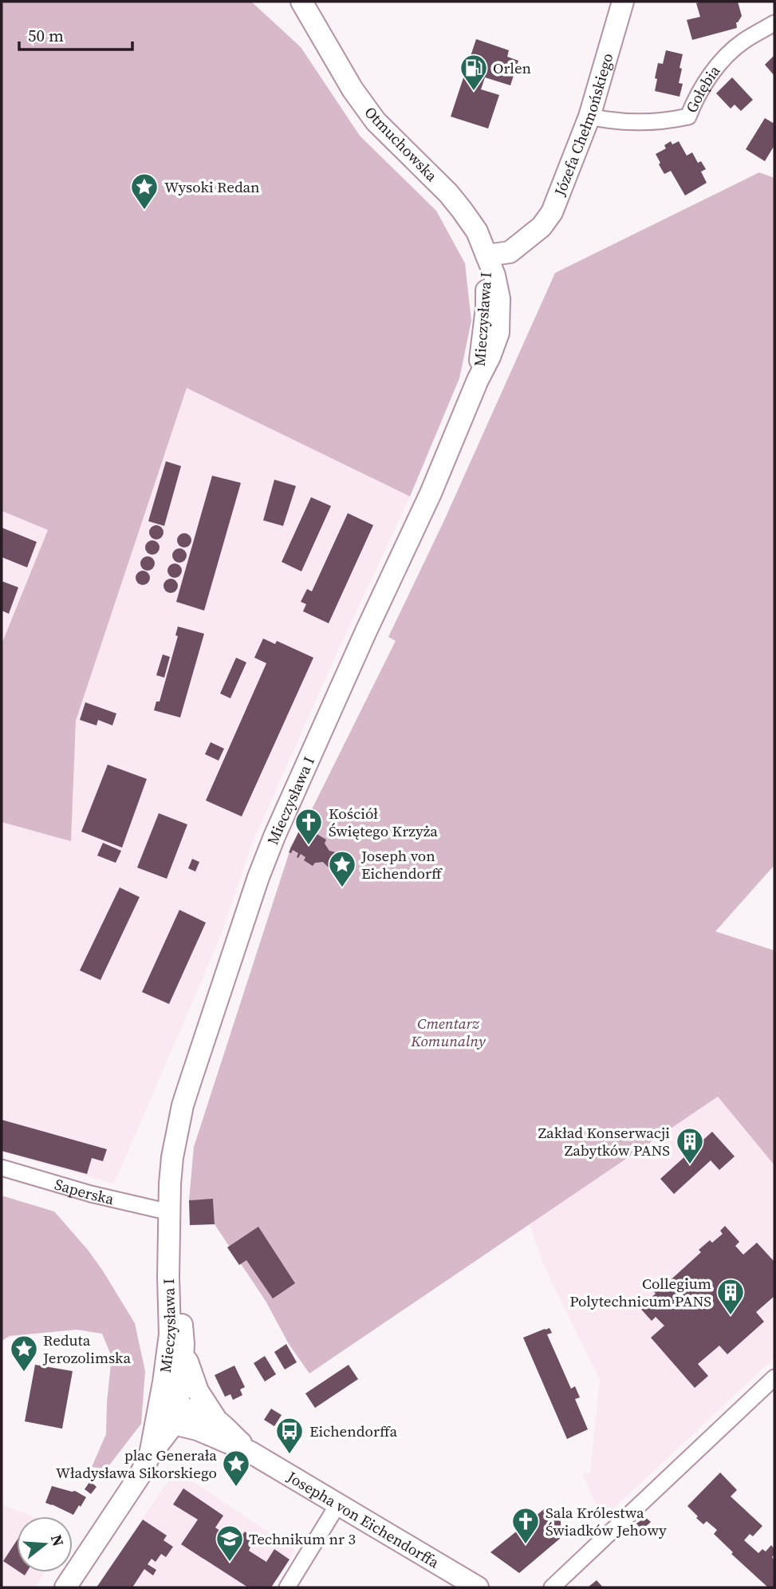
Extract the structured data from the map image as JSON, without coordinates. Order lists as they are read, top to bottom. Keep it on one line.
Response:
{"streets":{"main road":["Józefa Chełmońskiego","Otmuchowska","Mieczysława I","Josepha von Eichendorffa"],"street":["Gołębia","Saperska"]},"crossings":[["Gołębia","Józefa Chełmońskiego"],["Józefa Chełmońskiego","Otmuchowska"],["Józefa Chełmońskiego","Mieczysława I"],["Otmuchowska","Mieczysława I"],["Mieczysława I","Saperska"],["Mieczysława I","Josepha von Eichendorffa"]],"parks":["Cmentarz Komunalny"],"places":{"fuel station":["Orlen"],"place":["Wysoki Redan","Joseph von Eichendorff","Reduta Jerozolimska","plac Generała Władysława Sikorskiego"],"church":["Kościół Świętego Krzyża","Sala Królestwa Świadków Jehowy"],"building":["Zakład Konserwacji Zabytków PANS","Collegium Polytechnicum PANS"],"bus stop":["Eichendorffa"],"school or university":["Technikum nr 3"]},"scale_bar":"50 m","north":"right"}
